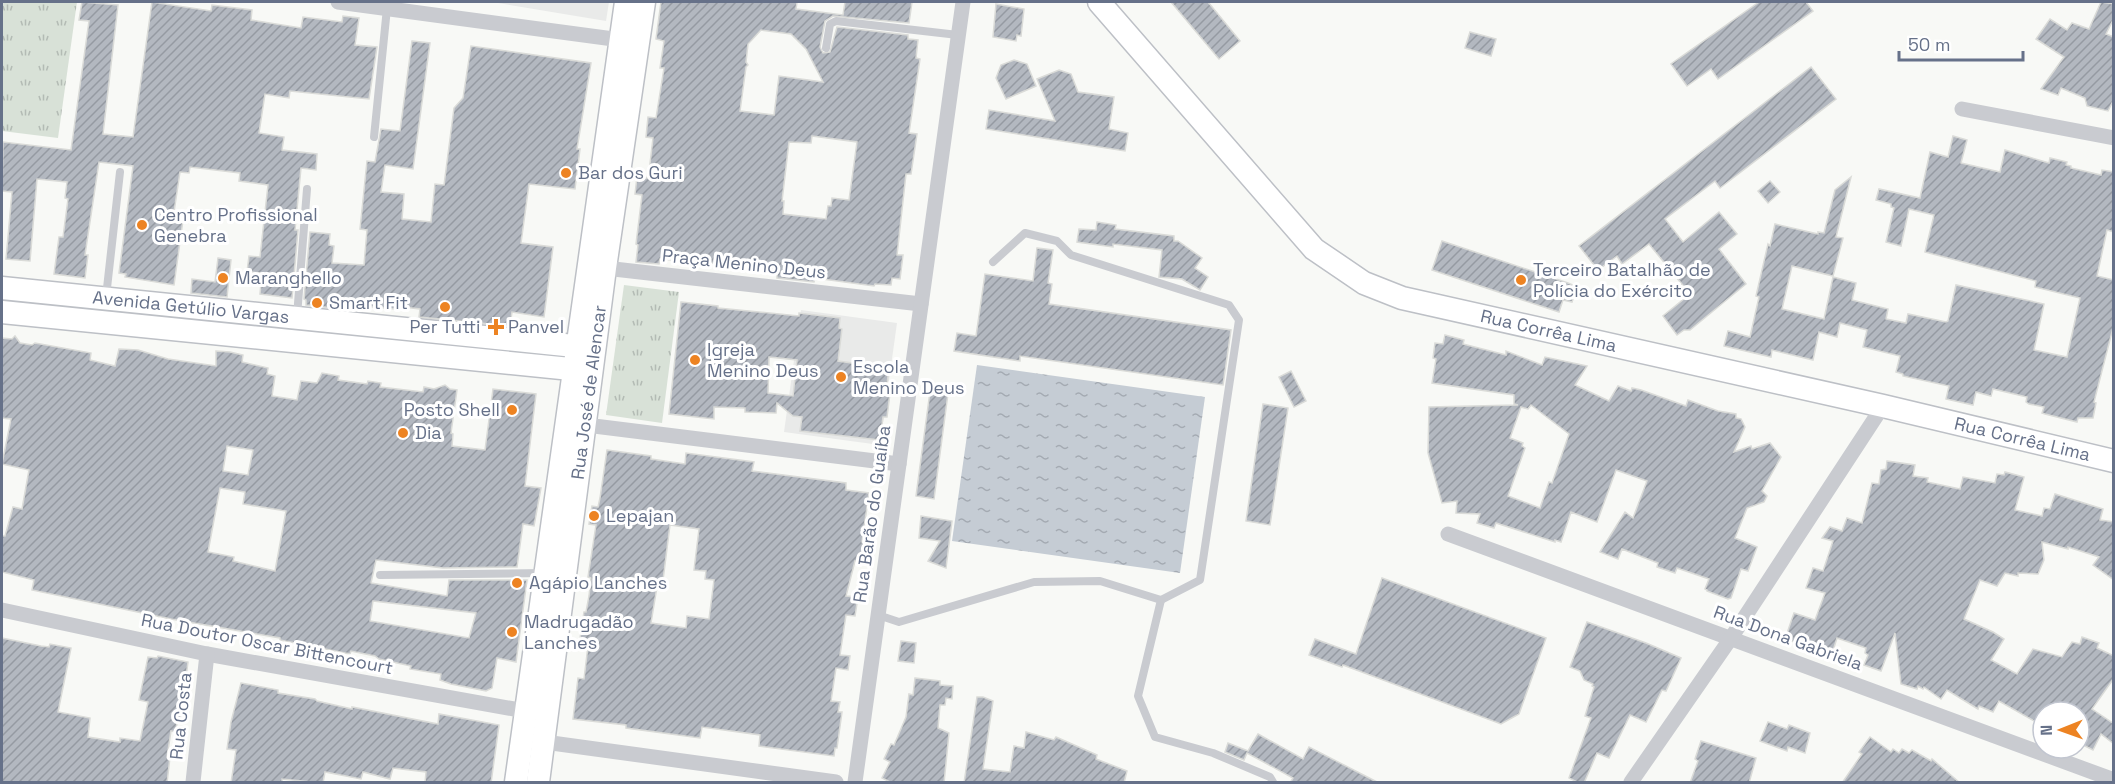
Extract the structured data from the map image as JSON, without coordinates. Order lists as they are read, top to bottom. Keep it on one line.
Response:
{"streets":{"main road":["Avenida Getúlio Vargas","Rua Corrêa Lima","Rua José de Alencar"],"street":["Praça Menino Deus","Rua Barão do Guaíba","Rua Dona Gabriela","Rua Doutor Oscar Bittencourt","Rua Costa"]},"crossings":[["Praça Menino Deus","Rua José de Alencar"],["Praça Menino Deus","Rua Barão do Guaíba"],["Avenida Getúlio Vargas","Rua José de Alencar"],["Rua José de Alencar","Rua Doutor Oscar Bittencourt"],["Rua Doutor Oscar Bittencourt","Rua Costa"]],"places":{"other":["Bar dos Guri","Centro Profissional Genebra","Maranghello","Terceiro Batalhão de Polícia do Exército","Smart Fit","Per Tutti","Igreja Menino Deus","Escola Menino Deus","Posto Shell","Dia","Lepajan","Agápio Lanches","Madrugadão Lanches"],"health":["Panvel"]},"scale_bar":"50 m","north":"left"}
